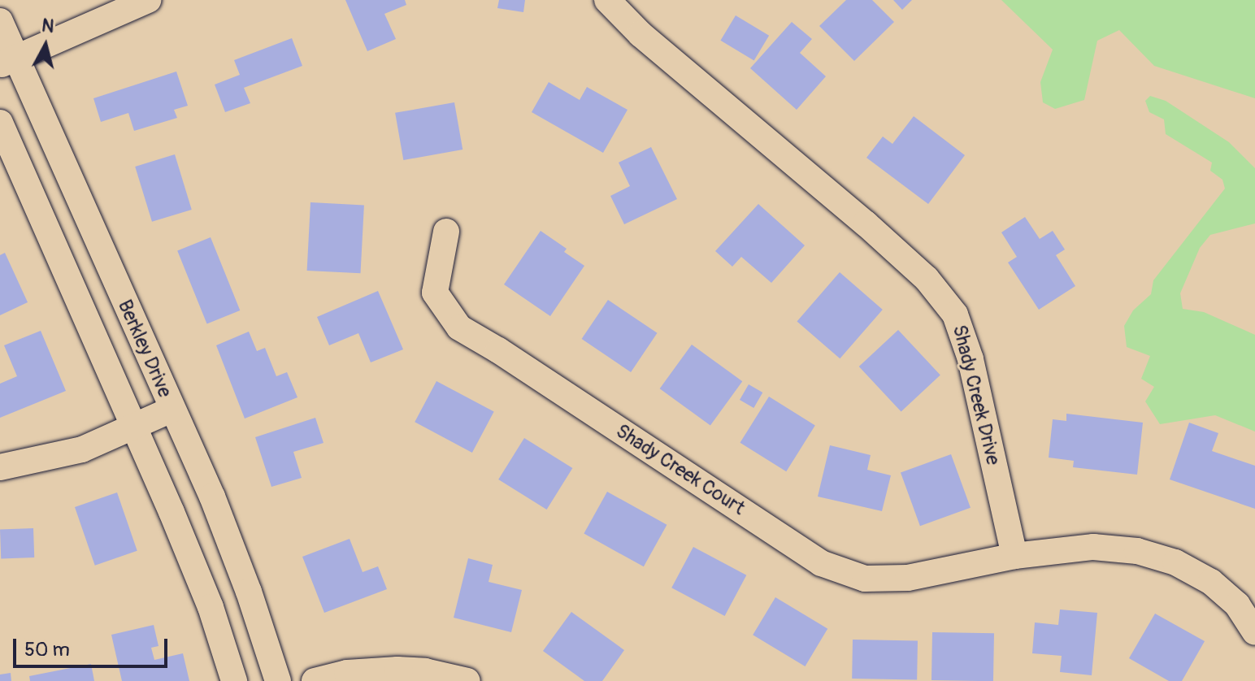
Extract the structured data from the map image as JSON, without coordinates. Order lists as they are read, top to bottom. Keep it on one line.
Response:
{"streets":{"street":["Berkley Drive","Shady Creek Drive","Shady Creek Court"]},"crossings":[["Shady Creek Drive","Shady Creek Court"]],"scale_bar":"50 m","north":"top"}
